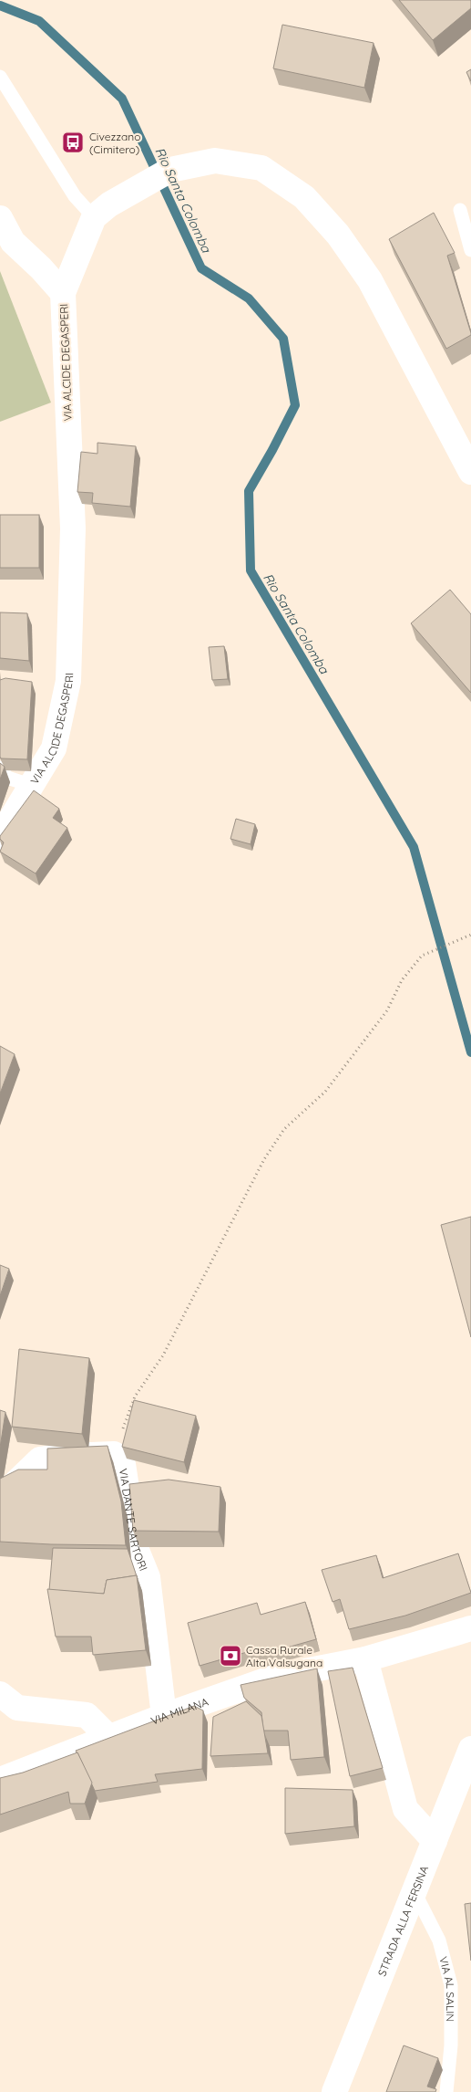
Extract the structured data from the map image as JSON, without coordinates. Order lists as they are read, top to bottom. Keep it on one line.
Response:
{"streets":{"street":["VIA ALCIDE DEGASPERI","VIA DANTE SARTORI","VIA MILANA","STRADA ALLA FERSINA"],"lane":["VIA AL SALIN"]},"crossings":[["VIA DANTE SARTORI","VIA MILANA"],["STRADA ALLA FERSINA","VIA AL SALIN"]],"water":["Rio Santa Colomba"],"places":{"bus stop":["Civezzano (Cimitero)"],"bank":["Cassa Rurale Alta Valsugana"]}}
